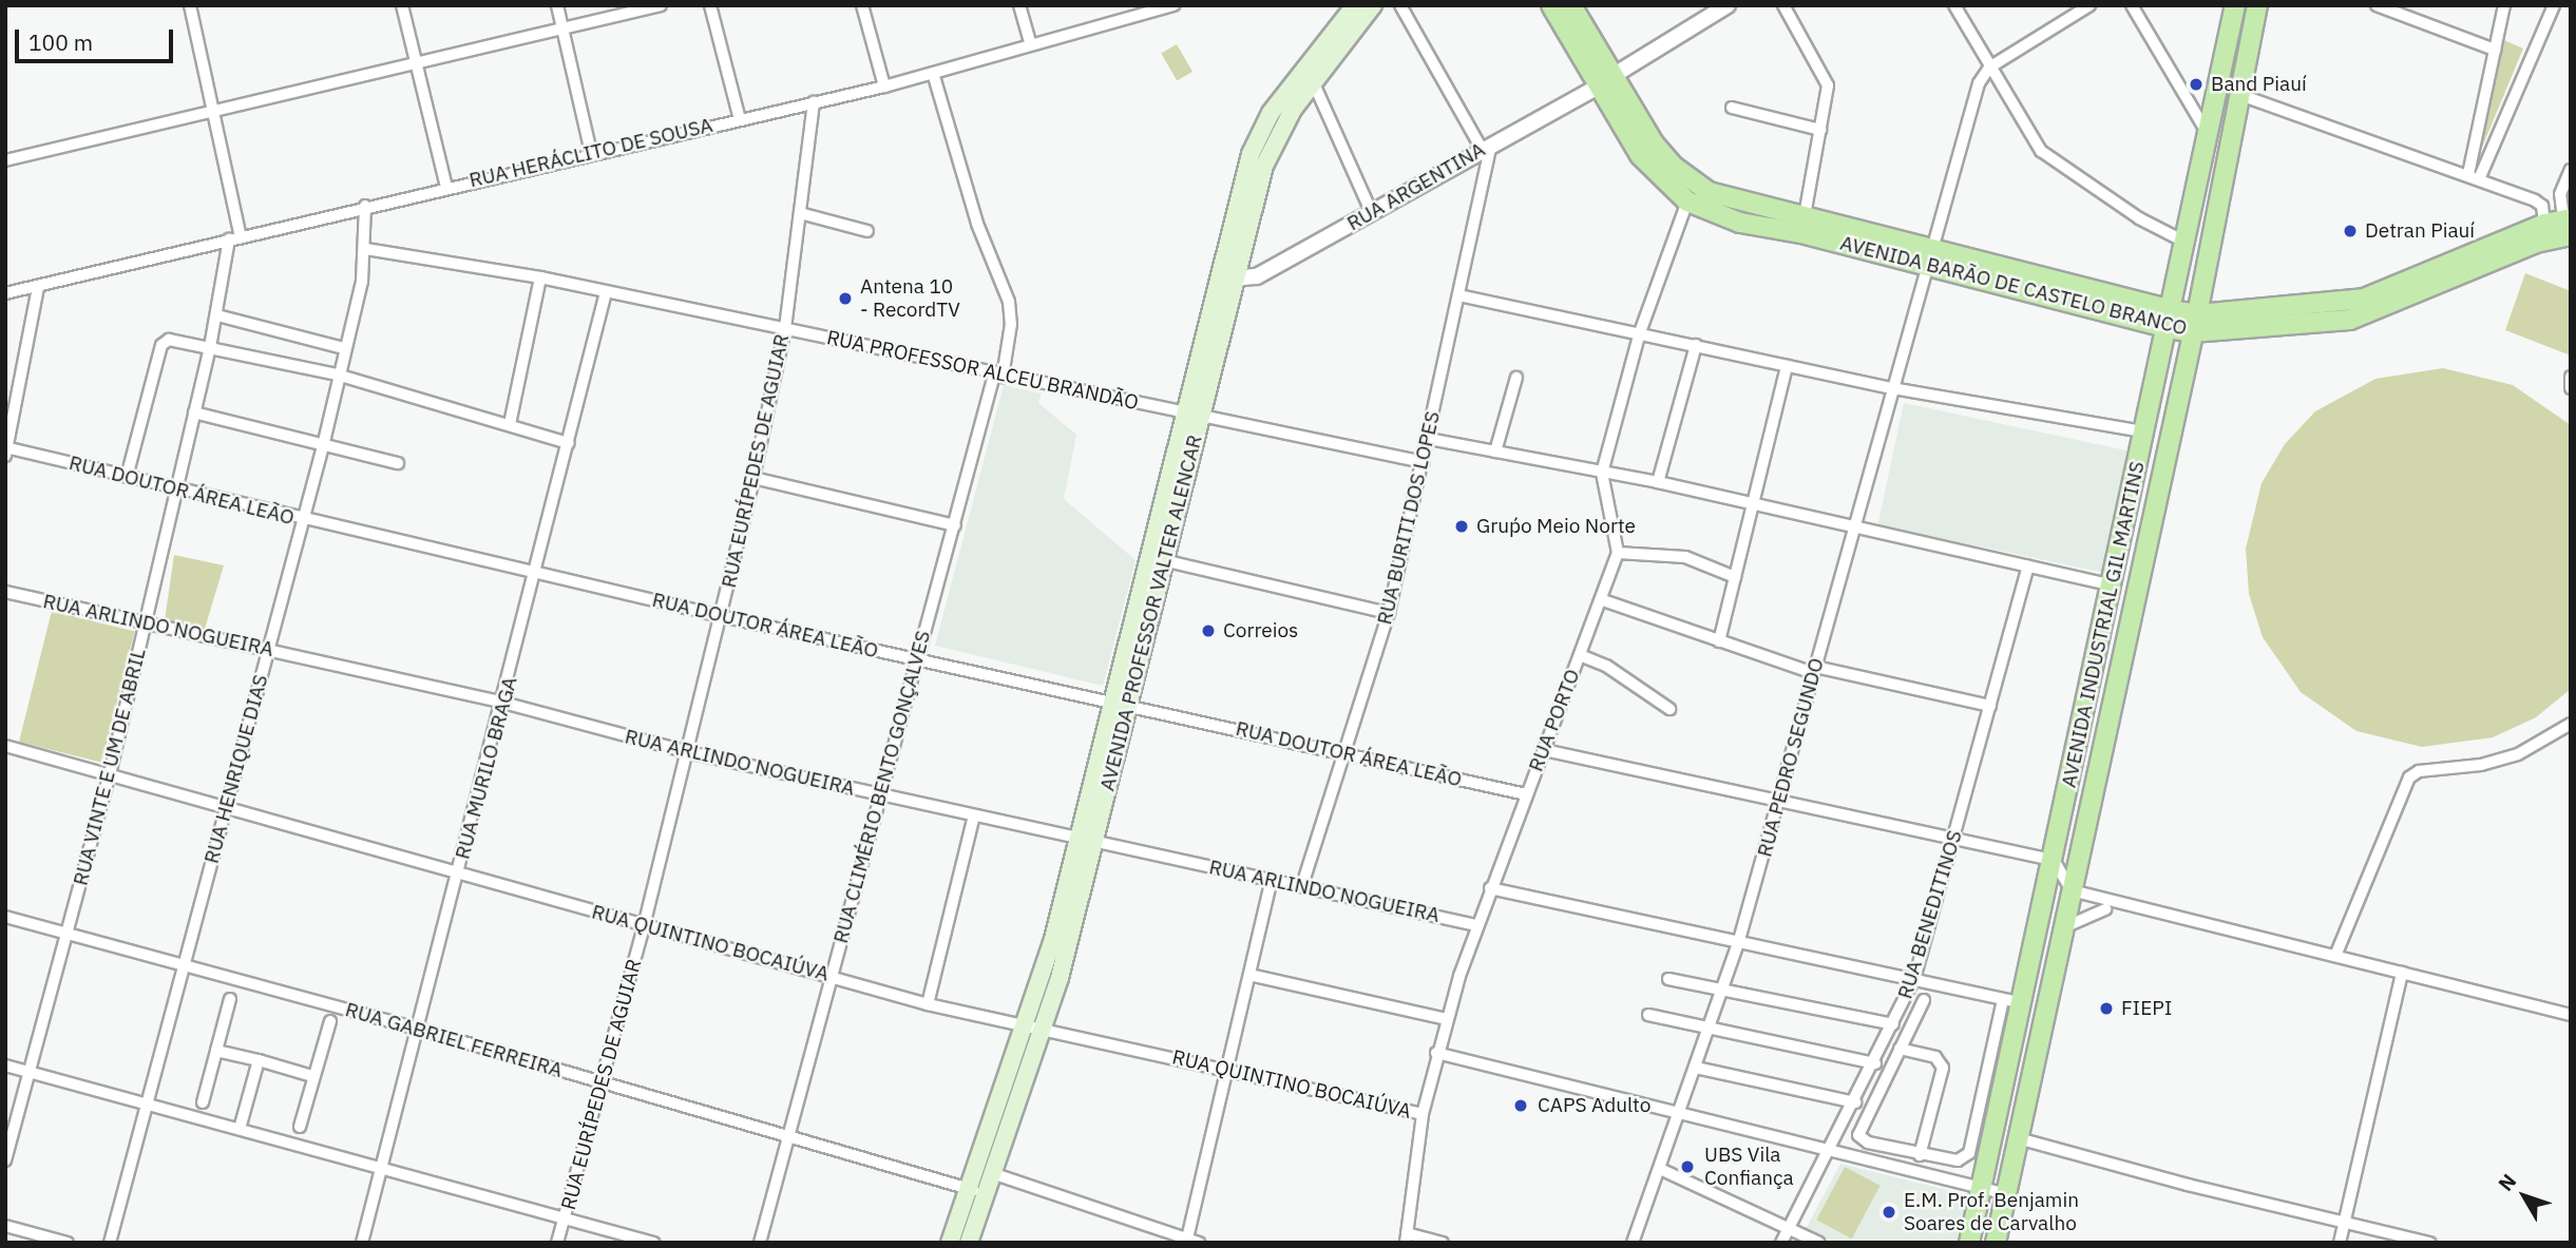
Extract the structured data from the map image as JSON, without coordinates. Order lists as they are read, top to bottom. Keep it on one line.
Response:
{"streets":{"main road":["AVENIDA BARÃO DE CASTELO BRANCO","AVENIDA PROFESSOR VALTER ALENCAR","AVENIDA INDUSTRIAL GIL MARTINS"],"street":["RUA HERÁCLITO DE SOUSA","RUA ARGENTINA","RUA PROFESSOR ALCEU BRANDÃO","RUA EURÍPEDES DE AGUIAR","RUA DOUTOR ÁREA LEÃO","RUA BURITI DOS LOPES","RUA ARLINDO NOGUEIRA","RUA PORTO","RUA PEDRO SEGUNDO","RUA VINTE E UM DE ABRIL","RUA MURILO BRAGA","RUA HENRIQUE DIAS","RUA CLIMÉRIO BENTO GONÇALVES","RUA BENEDITINOS","RUA QUINTINO BOCAIÚVA","RUA GABRIEL FERREIRA"]},"crossings":[["RUA HERÁCLITO DE SOUSA","RUA EURÍPEDES DE AGUIAR"],["RUA HERÁCLITO DE SOUSA","RUA VINTE E UM DE ABRIL"],["RUA HERÁCLITO DE SOUSA","RUA HENRIQUE DIAS"],["RUA HERÁCLITO DE SOUSA","RUA CLIMÉRIO BENTO GONÇALVES"],["RUA ARGENTINA","AVENIDA BARÃO DE CASTELO BRANCO"],["RUA ARGENTINA","RUA BURITI DOS LOPES"],["RUA ARGENTINA","AVENIDA PROFESSOR VALTER ALENCAR"],["AVENIDA BARÃO DE CASTELO BRANCO","AVENIDA INDUSTRIAL GIL MARTINS"],["AVENIDA BARÃO DE CASTELO BRANCO","RUA PORTO"],["AVENIDA BARÃO DE CASTELO BRANCO","RUA PEDRO SEGUNDO"],["RUA PROFESSOR ALCEU BRANDÃO","RUA EURÍPEDES DE AGUIAR"],["RUA PROFESSOR ALCEU BRANDÃO","RUA BURITI DOS LOPES"],["RUA PROFESSOR ALCEU BRANDÃO","AVENIDA PROFESSOR VALTER ALENCAR"],["RUA PROFESSOR ALCEU BRANDÃO","RUA MURILO BRAGA"],["RUA PROFESSOR ALCEU BRANDÃO","RUA HENRIQUE DIAS"],["RUA PROFESSOR ALCEU BRANDÃO","RUA CLIMÉRIO BENTO GONÇALVES"],["RUA EURÍPEDES DE AGUIAR","RUA DOUTOR ÁREA LEÃO"],["RUA EURÍPEDES DE AGUIAR","RUA ARLINDO NOGUEIRA"],["RUA EURÍPEDES DE AGUIAR","RUA QUINTINO BOCAIÚVA"],["RUA EURÍPEDES DE AGUIAR","RUA GABRIEL FERREIRA"],["RUA DOUTOR ÁREA LEÃO","RUA BURITI DOS LOPES"],["RUA DOUTOR ÁREA LEÃO","AVENIDA PROFESSOR VALTER ALENCAR"],["RUA DOUTOR ÁREA LEÃO","RUA PORTO"],["RUA DOUTOR ÁREA LEÃO","RUA VINTE E UM DE ABRIL"],["RUA DOUTOR ÁREA LEÃO","RUA MURILO BRAGA"],["RUA DOUTOR ÁREA LEÃO","RUA HENRIQUE DIAS"],["RUA DOUTOR ÁREA LEÃO","RUA CLIMÉRIO BENTO GONÇALVES"],["RUA BURITI DOS LOPES","RUA ARLINDO NOGUEIRA"],["AVENIDA PROFESSOR VALTER ALENCAR","RUA ARLINDO NOGUEIRA"],["AVENIDA PROFESSOR VALTER ALENCAR","RUA QUINTINO BOCAIÚVA"],["AVENIDA PROFESSOR VALTER ALENCAR","RUA GABRIEL FERREIRA"],["RUA ARLINDO NOGUEIRA","RUA PORTO"],["RUA ARLINDO NOGUEIRA","RUA VINTE E UM DE ABRIL"],["RUA ARLINDO NOGUEIRA","RUA MURILO BRAGA"],["RUA ARLINDO NOGUEIRA","RUA HENRIQUE DIAS"],["RUA ARLINDO NOGUEIRA","RUA CLIMÉRIO BENTO GONÇALVES"],["RUA PORTO","RUA QUINTINO BOCAIÚVA"],["RUA VINTE E UM DE ABRIL","RUA QUINTINO BOCAIÚVA"],["RUA VINTE E UM DE ABRIL","RUA GABRIEL FERREIRA"],["RUA MURILO BRAGA","RUA QUINTINO BOCAIÚVA"],["RUA MURILO BRAGA","RUA GABRIEL FERREIRA"],["RUA HENRIQUE DIAS","RUA QUINTINO BOCAIÚVA"],["RUA HENRIQUE DIAS","RUA GABRIEL FERREIRA"],["RUA CLIMÉRIO BENTO GONÇALVES","RUA QUINTINO BOCAIÚVA"],["RUA CLIMÉRIO BENTO GONÇALVES","RUA GABRIEL FERREIRA"]],"places":["Band Piauí","Detran Piauí","Antena 10 - RecordTV","Gruṕo Meio Norte","Correios","FIEPI","CAPS Adulto","UBS Vila Confiança","E.M. Prof. Benjamin Soares de Carvalho"],"scale_bar":"100 m","north":"top left"}
